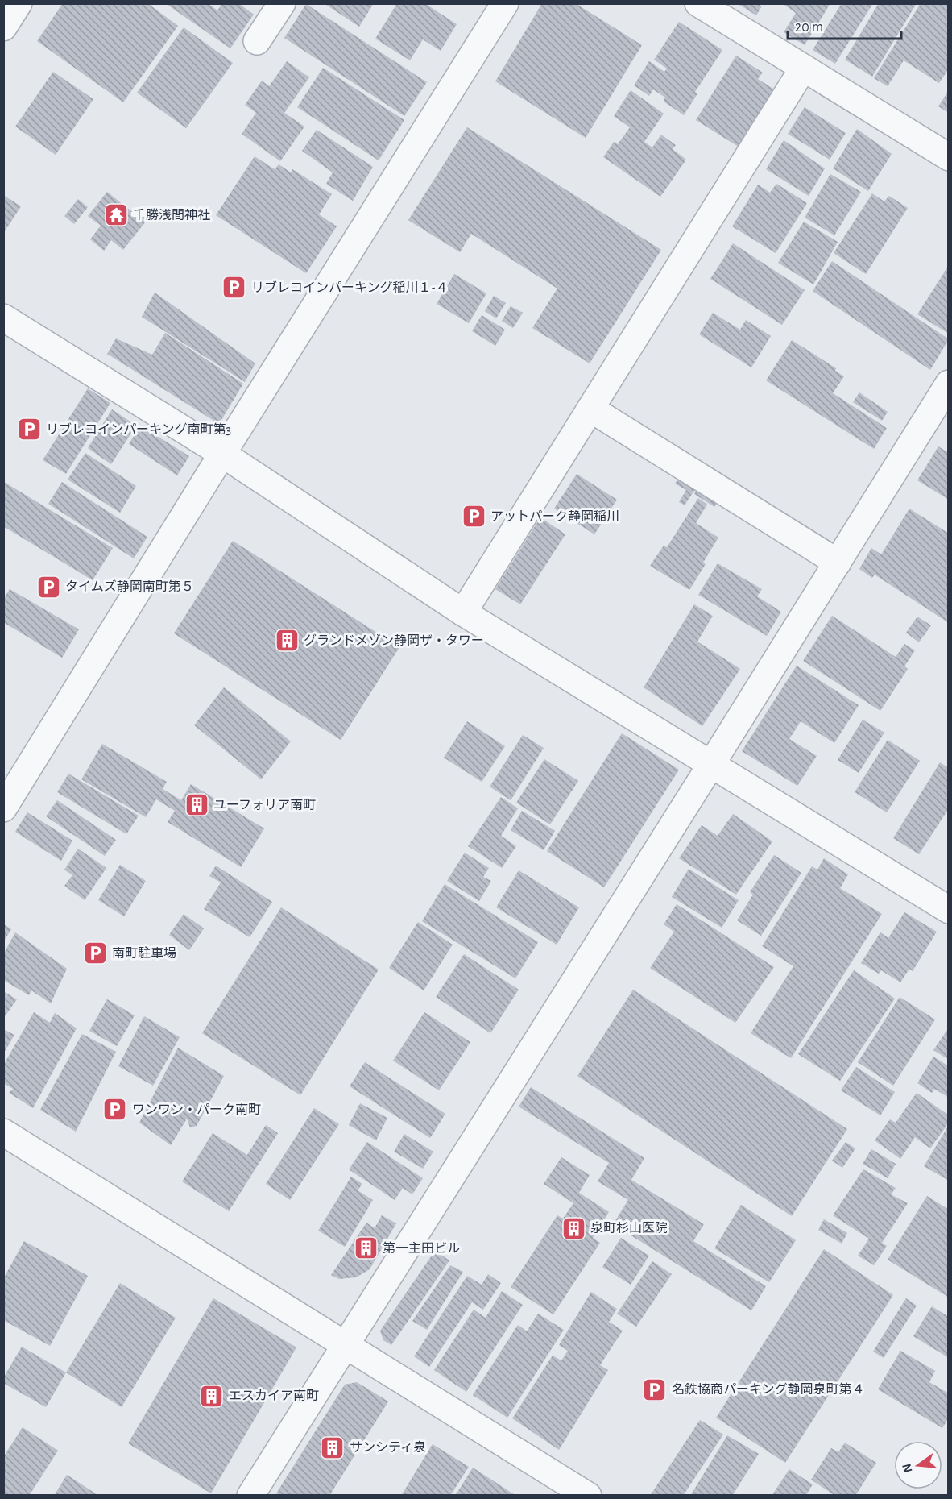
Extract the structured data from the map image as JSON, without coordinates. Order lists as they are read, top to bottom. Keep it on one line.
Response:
{"places":{"temple":["千勝浅間神社"],"parking":["リブレコインパーキング稲川１-４","リブレコインパーキング南町第3","アットパーク静岡稲川","タイムズ静岡南町第５","南町駐車場","ワンワン・パーク南町","名鉄協商パーキング静岡泉町第４"],"building":["グランドメゾン静岡ザ・タワー","ユーフォリア南町","泉町杉山医院","第一主田ビル","エスカイア南町","サンシティ泉"]},"scale_bar":"20 m","north":"left"}
